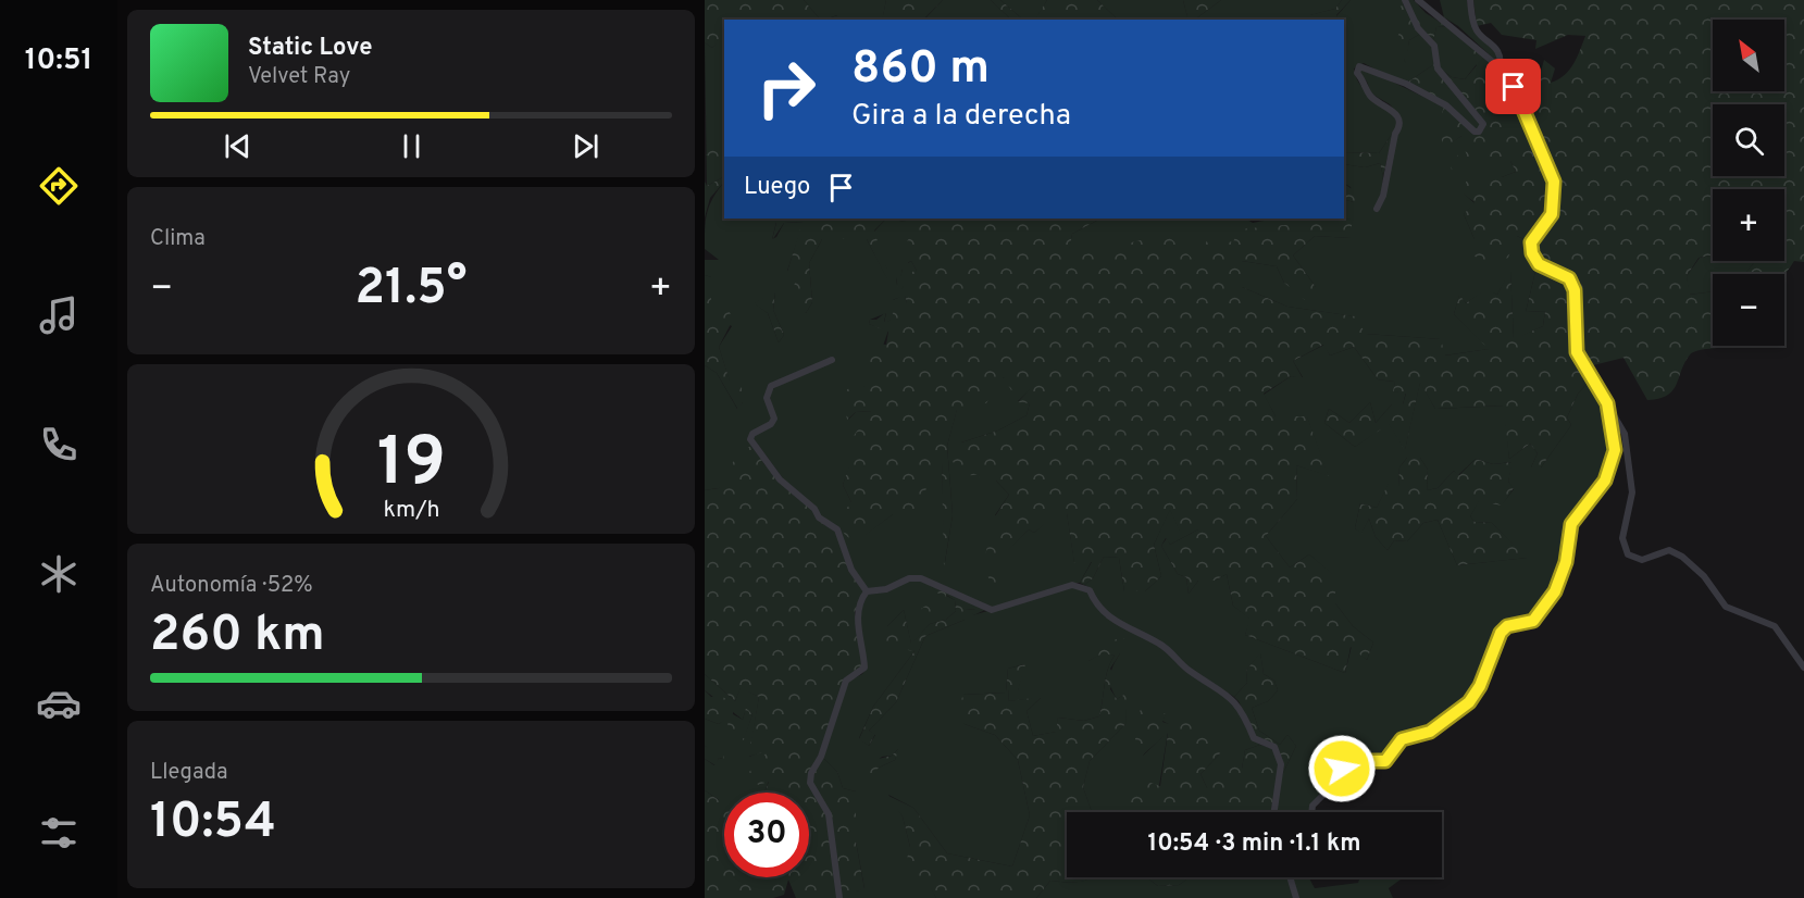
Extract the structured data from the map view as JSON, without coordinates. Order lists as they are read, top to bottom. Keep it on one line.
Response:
{"north":"top left","page":{"tabs":"10:51","map_buttons":["+","−"],"turn":["860 m","Gira a la derecha"],"song":["Static Love","Velvet Ray"],"then":"Luego","tile":["Clima",["Autonomía · 52%","260 km"],["Llegada","10:54"]],"heat":["−","21.5°","+"],"limit":"30","trip":"10:54 · 3 min · 1.1 km","gauge":["19","km/h"]}}
